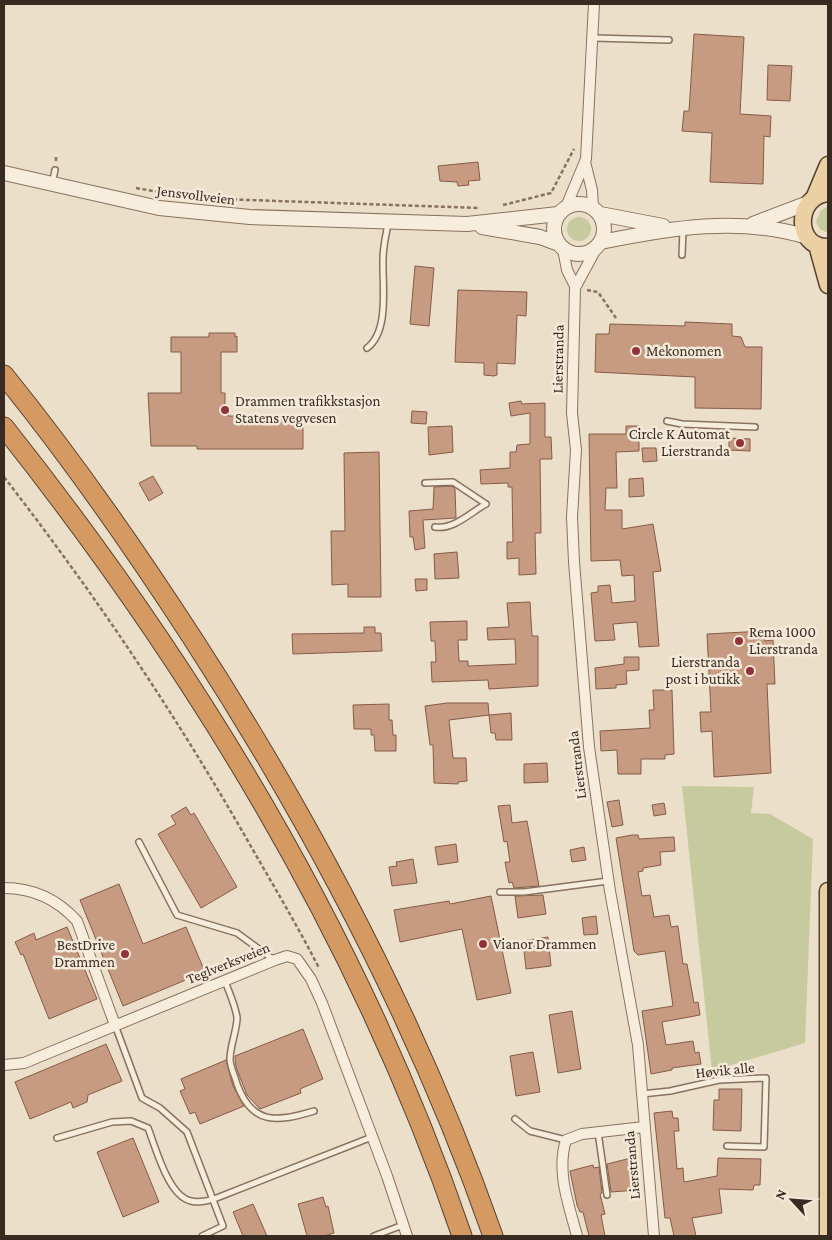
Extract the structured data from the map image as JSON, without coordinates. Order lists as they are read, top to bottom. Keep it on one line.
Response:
{"streets":{"street":["Jensvollveien","Lierstranda","Teglverksveien"],"lane":["Høvik alle"]},"crossings":[["Jensvollveien","Lierstranda"],["Lierstranda","Høvik alle"]],"places":["Mekonomen","Drammen trafikkstasjon Statens vegvesen","Circle K Automat Lierstranda","Rema 1000 Lierstranda","Lierstranda post i butikk","Vianor Drammen","BestDrive Drammen"],"north":"top left"}
